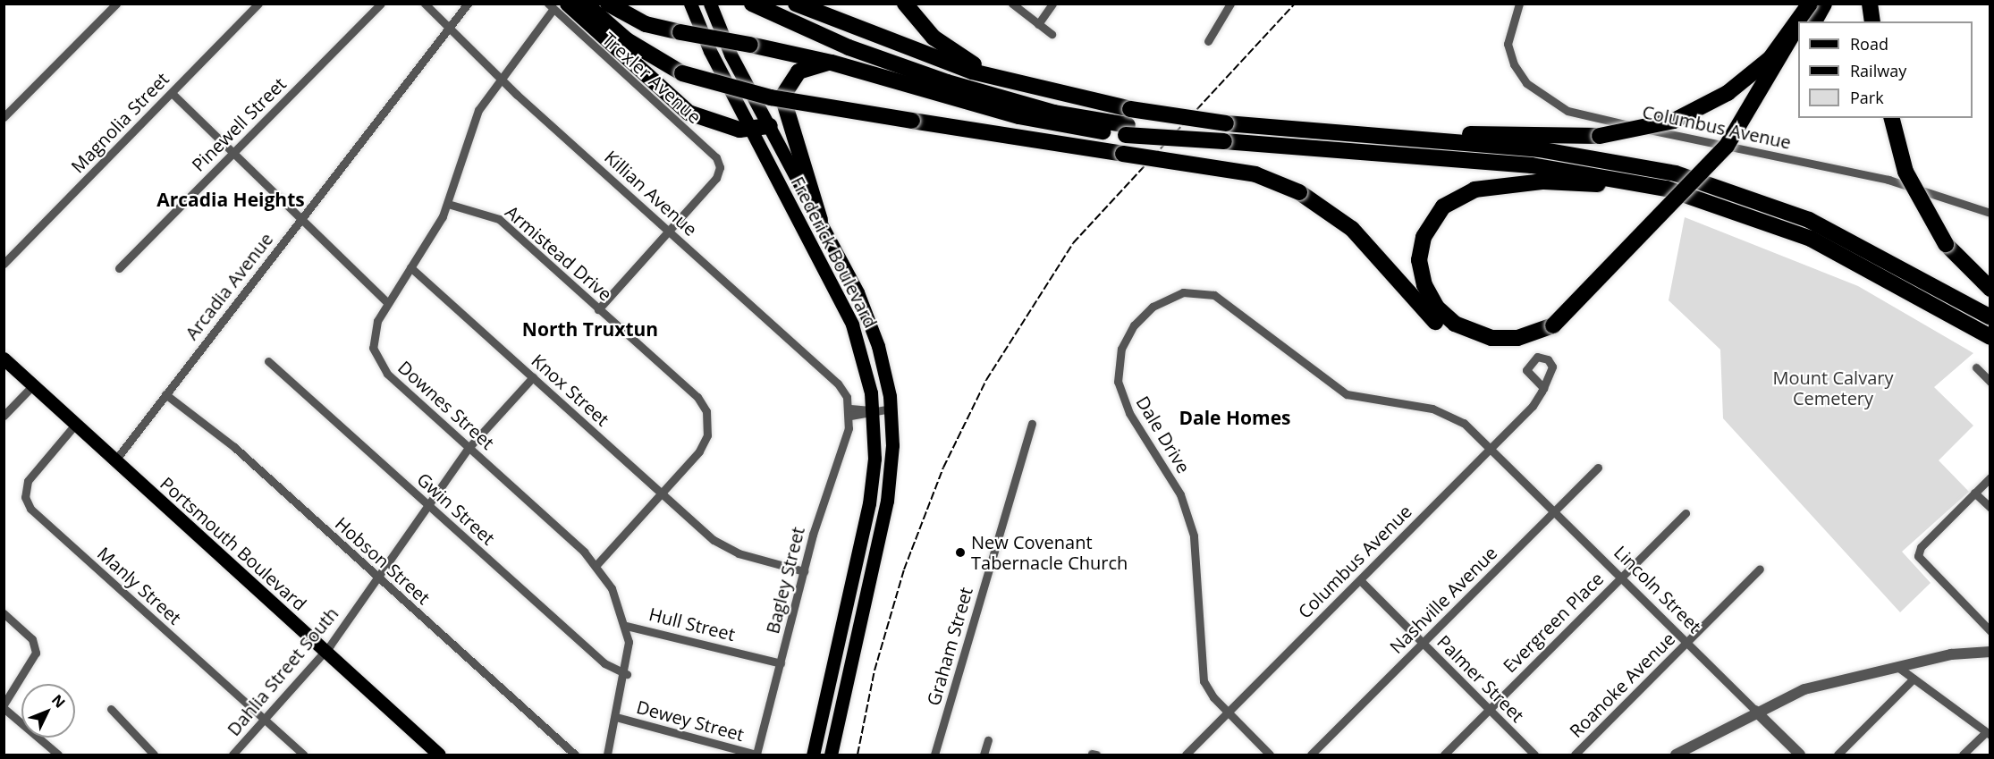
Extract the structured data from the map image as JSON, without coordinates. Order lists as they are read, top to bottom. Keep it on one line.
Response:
{"streets":{"main road":["Frederick Boulevard","Portsmouth Boulevard"],"street":["Trexler Avenue","Magnolia Street","Pinewell Street","Columbus Avenue","Killian Avenue","Armistead Drive","Arcadia Avenue","Knox Street","Downes Street","Dale Drive","Gwin Street","Hobson Street","Bagley Street","Manly Street","Lincoln Street","Nashville Avenue","Evergreen Place","Hull Street","Graham Street","Dahlia Street South","Palmer Street","Roanoke Avenue","Dewey Street"]},"crossings":[["Trexler Avenue","Killian Avenue"],["Trexler Avenue","Downes Street"],["Columbus Avenue","Dale Drive"],["Columbus Avenue","Lincoln Street"],["Columbus Avenue","Palmer Street"],["Killian Avenue","Arcadia Avenue"],["Killian Avenue","Downes Street"],["Killian Avenue","Bagley Street"],["Armistead Drive","Knox Street"],["Armistead Drive","Downes Street"],["Arcadia Avenue","Portsmouth Boulevard"],["Arcadia Avenue","Hobson Street"],["Knox Street","Downes Street"],["Knox Street","Dahlia Street South"],["Downes Street","Gwin Street"],["Downes Street","Hull Street"],["Downes Street","Dahlia Street South"],["Downes Street","Dewey Street"],["Dale Drive","Lincoln Street"],["Gwin Street","Dahlia Street South"],["Portsmouth Boulevard","Manly Street"],["Portsmouth Boulevard","Dahlia Street South"],["Hobson Street","Dahlia Street South"],["Bagley Street","Hull Street"],["Bagley Street","Dewey Street"],["Manly Street","Dahlia Street South"],["Lincoln Street","Nashville Avenue"],["Lincoln Street","Evergreen Place"],["Lincoln Street","Roanoke Avenue"],["Nashville Avenue","Palmer Street"],["Evergreen Place","Palmer Street"]],"districts":["Arcadia Heights","North Truxtun","Dale Homes"],"parks":["Mount Calvary Cemetery"],"places":["New Covenant Tabernacle Church"],"legend":["Road","Railway","Park"],"north":"top right"}
